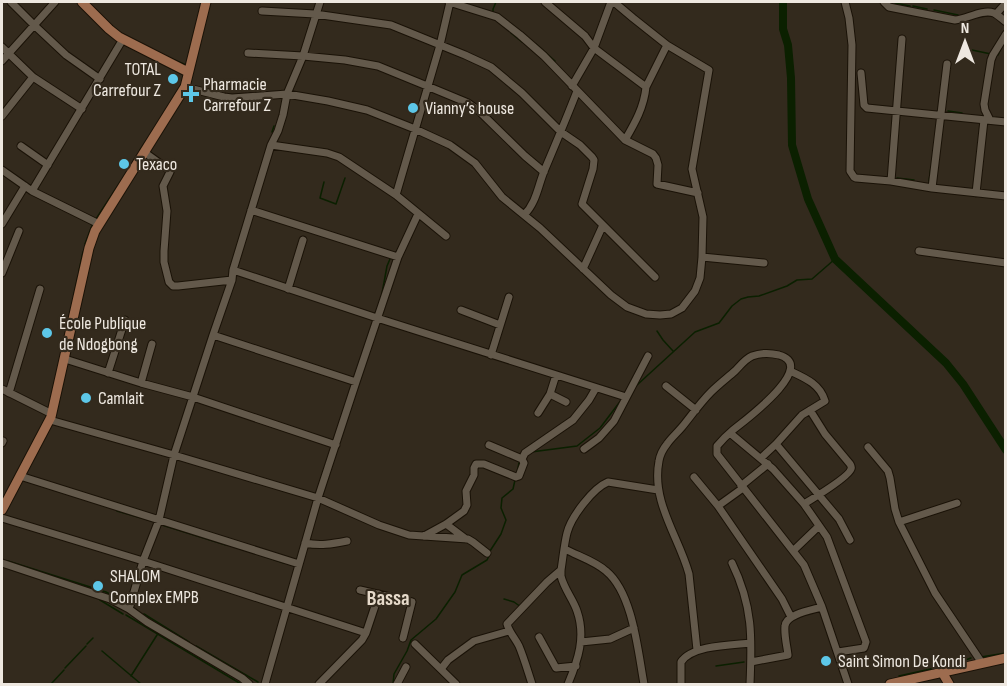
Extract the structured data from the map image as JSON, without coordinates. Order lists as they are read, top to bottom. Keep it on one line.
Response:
{"districts":["Bassa"],"places":{"other":["TOTAL Carrefour Z","Vianny’s house","Texaco","École Publique de Ndogbong","Camlait","SHALOM Complex EMPB","Saint Simon De Kondi"],"health":["Pharmacie Carrefour Z"]},"north":"top"}
